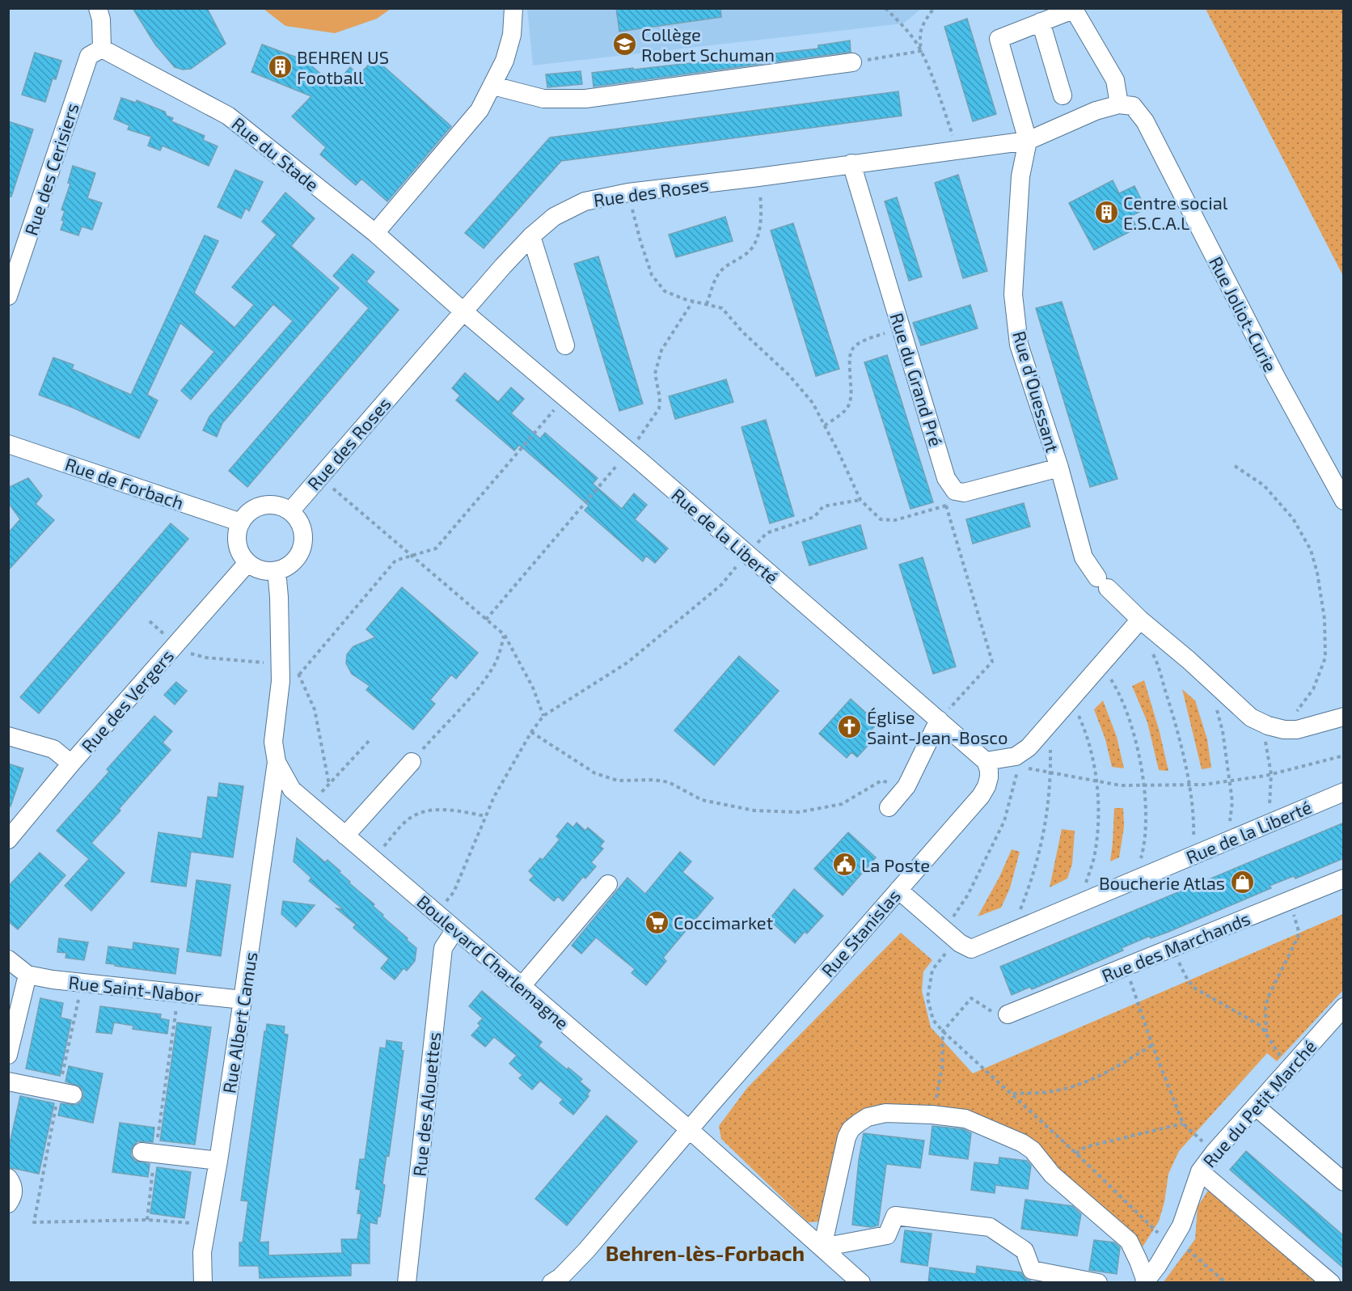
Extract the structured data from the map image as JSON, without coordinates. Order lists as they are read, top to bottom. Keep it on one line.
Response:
{"streets":{"street":["Rue du Stade","Rue des Cerisiers","Rue des Roses","Rue Joliot-Curie","Rue du Grand Pré","Rue d'Ouessant","Rue de Forbach","Rue de la Liberté","Rue des Vergers","Rue Stanislas","Rue des Marchands","Boulevard Charlemagne","Rue Saint-Nabor","Rue Albert Camus","Rue du Petit Marché","Rue des Alouettes"]},"crossings":[["Rue du Stade","Rue des Cerisiers"],["Rue du Stade","Rue des Roses"],["Rue du Stade","Rue de la Liberté"],["Rue des Roses","Rue Joliot-Curie"],["Rue des Roses","Rue du Grand Pré"],["Rue des Roses","Rue d'Ouessant"],["Rue des Roses","Rue de Forbach"],["Rue des Roses","Rue de la Liberté"],["Rue des Roses","Rue des Vergers"],["Rue des Roses","Boulevard Charlemagne"],["Rue de Forbach","Rue des Vergers"],["Rue de Forbach","Boulevard Charlemagne"],["Rue de la Liberté","Rue Stanislas"],["Rue des Vergers","Boulevard Charlemagne"],["Rue Stanislas","Boulevard Charlemagne"],["Boulevard Charlemagne","Rue Albert Camus"],["Boulevard Charlemagne","Rue des Alouettes"],["Rue Saint-Nabor","Rue Albert Camus"]],"districts":["Behren-lès-Forbach"],"places":{"school or university":["Collège Robert Schuman"],"building":["BEHREN US Football","Centre social E.S.C.A.L"],"church":["Église Saint-Jean-Bosco"],"public building":["La Poste"],"shop":["Boucherie Atlas"],"supermarket":["Coccimarket"]}}
